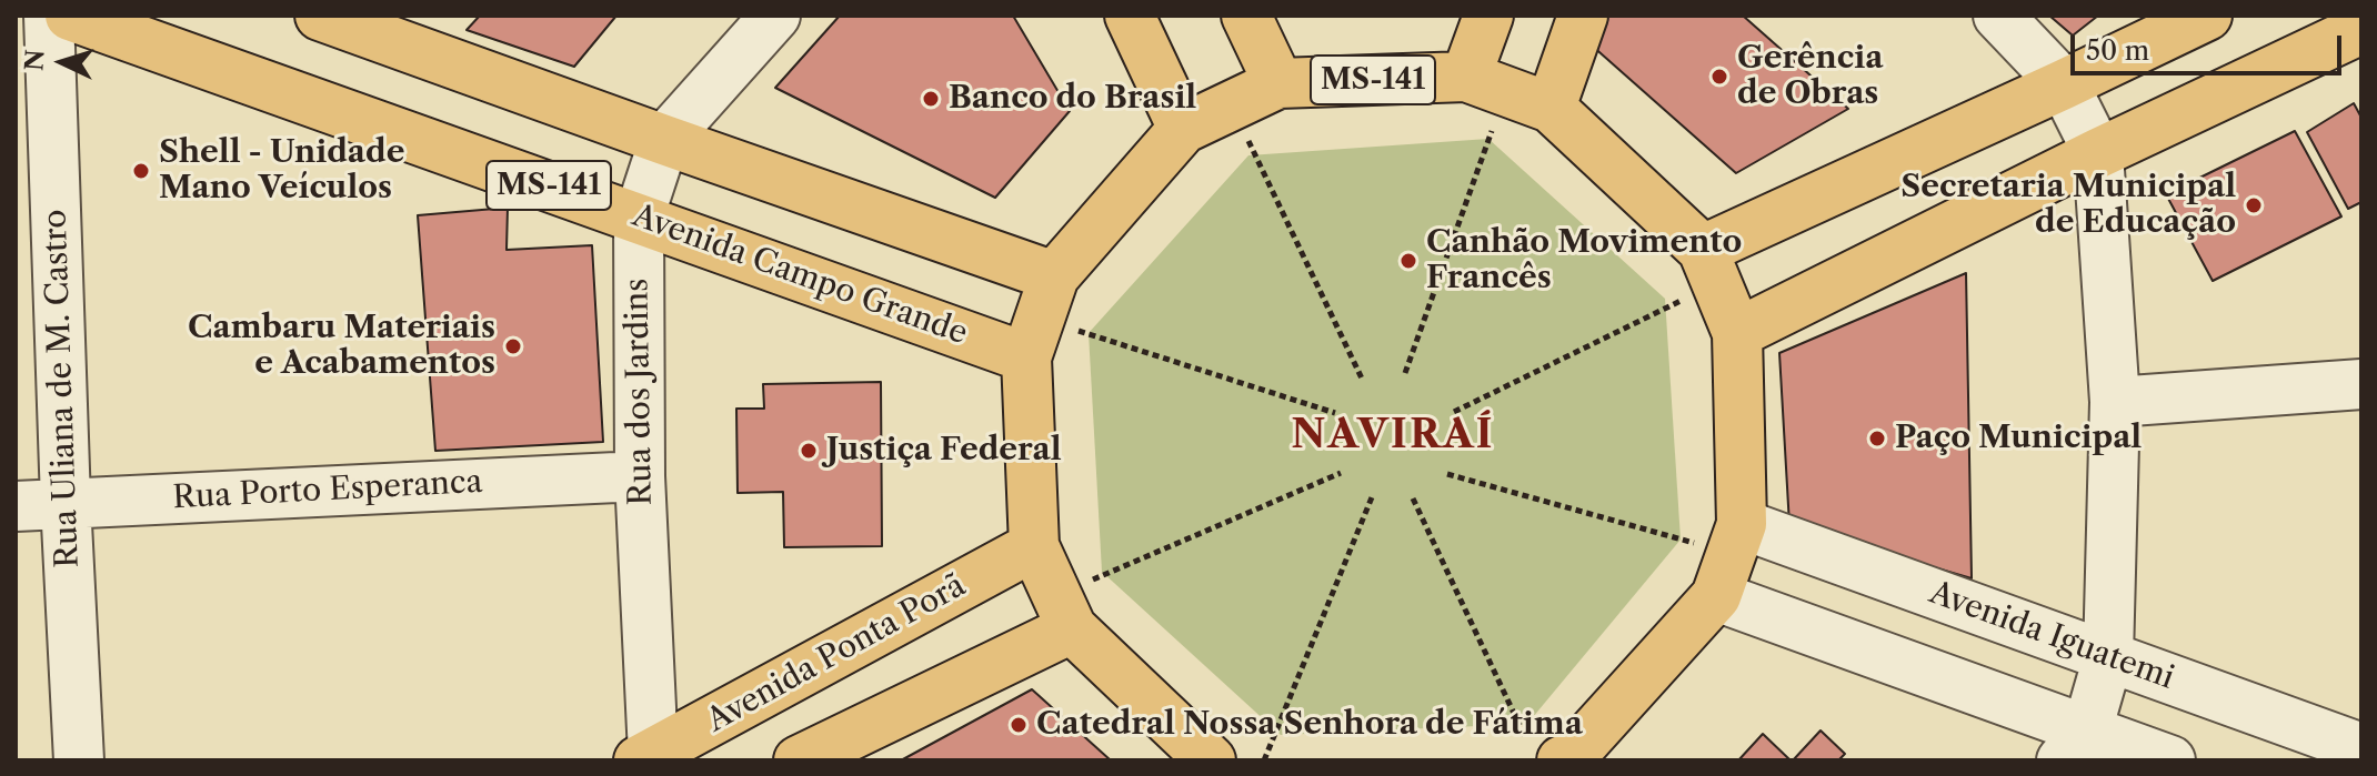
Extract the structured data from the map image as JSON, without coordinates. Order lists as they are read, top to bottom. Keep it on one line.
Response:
{"streets":{"main road":["MS-141","Avenida Campo Grande","Avenida Ponta Porã"],"street":["Rua Uliana de M. Castro","Rua dos Jardins","Rua Porto Esperanca","Avenida Iguatemi"]},"crossings":[["MS-141","Avenida Campo Grande"],["MS-141","Rua dos Jardins"],["MS-141","Avenida Iguatemi"],["Avenida Campo Grande","Rua dos Jardins"],["Rua Uliana de M. Castro","Rua Porto Esperanca"],["Rua dos Jardins","Rua Porto Esperanca"],["Rua dos Jardins","Avenida Ponta Porã"]],"districts":["NAVIRAÍ"],"places":["Gerência de Obras","Banco do Brasil","Shell - Unidade Mano Veículos","Secretaria Municipal de Educação","Canhão Movimento Francês","Cambaru Materiais e Acabamentos","Paço Municipal","Justiça Federal","Catedral Nossa Senhora de Fátima"],"scale_bar":"50 m","north":"left"}
